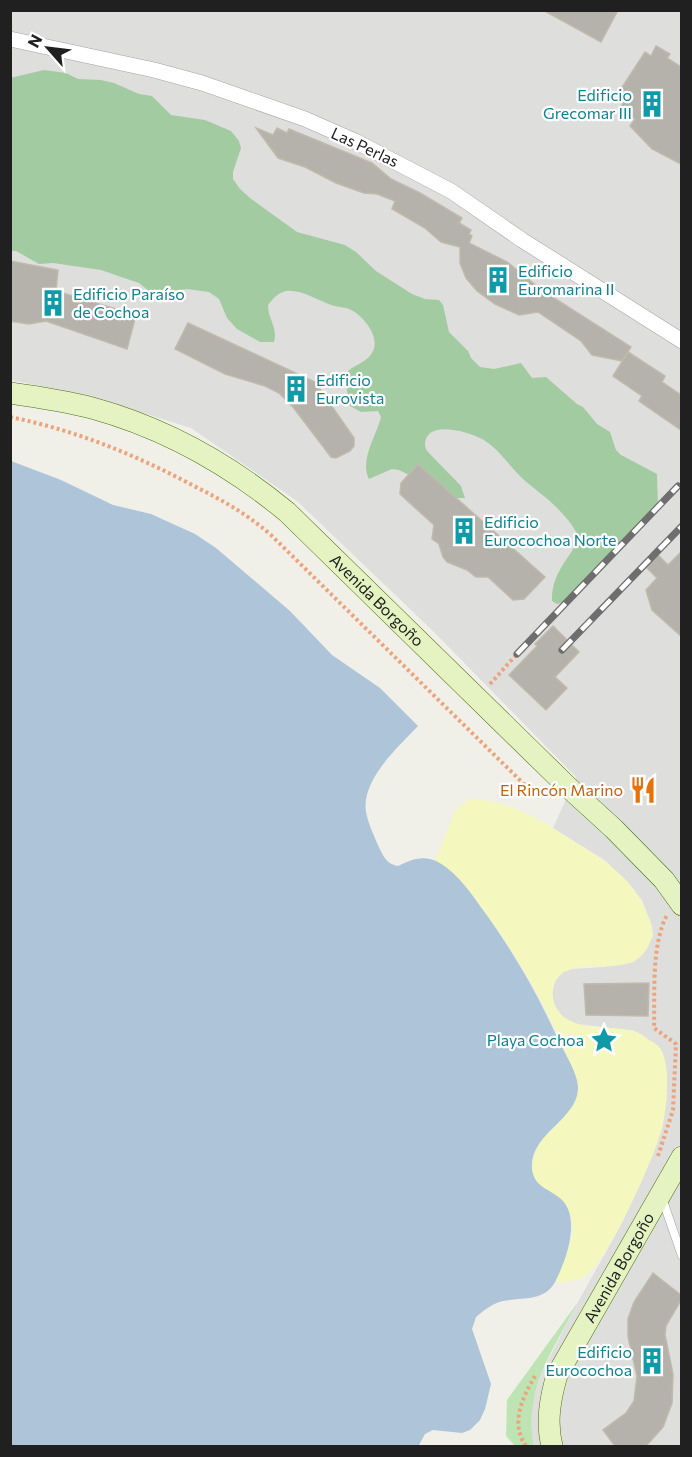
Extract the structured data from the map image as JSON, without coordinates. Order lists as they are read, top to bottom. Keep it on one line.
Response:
{"streets":{"main road":["Avenida Borgoño"],"street":["Las Perlas"]},"places":{"building":["Edificio Grecomar III","Edificio Euromarina II","Edificio Paraíso de Cochoa","Edificio Eurovista","Edificio Eurocochoa Norte","Edificio Eurocochoa"],"restaurant":["El Rincón Marino"],"place":["Playa Cochoa"]},"north":"top left"}
